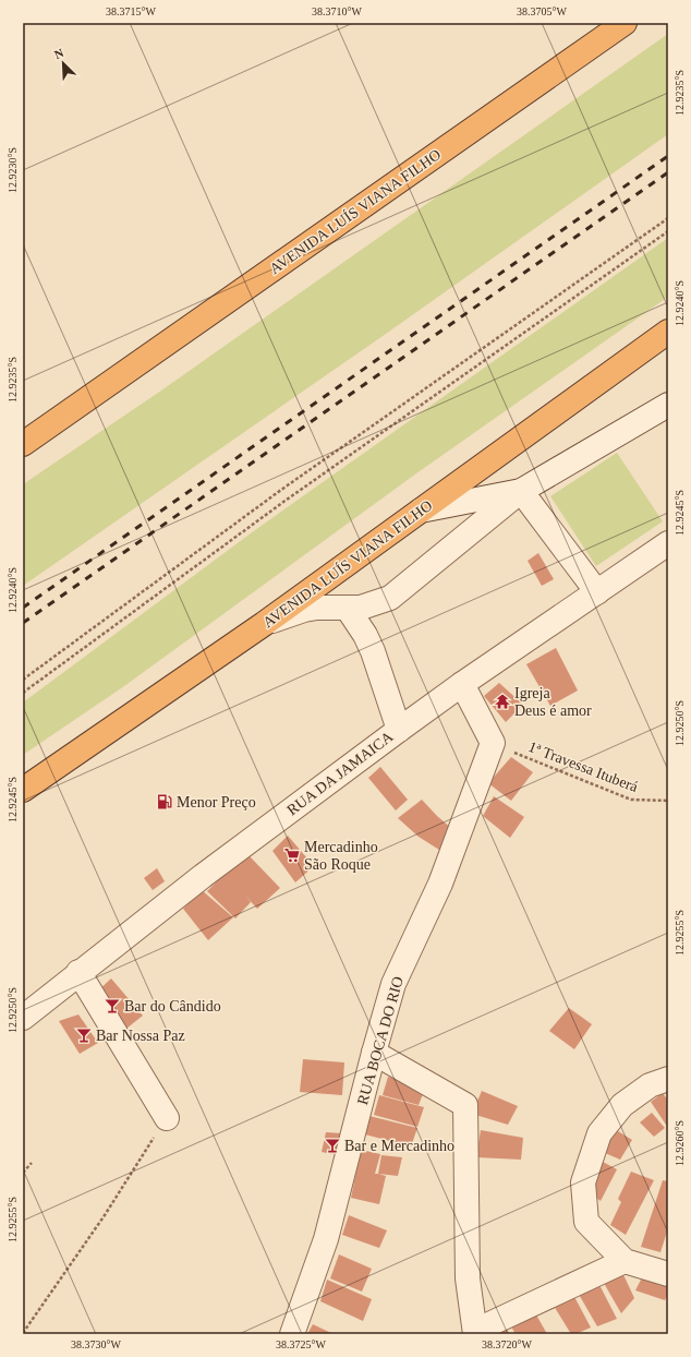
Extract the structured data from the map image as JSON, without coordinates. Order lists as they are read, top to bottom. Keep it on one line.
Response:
{"streets":{"highway":["AVENIDA LUÍS VIANA FILHO"],"street":["RUA DA JAMAICA","RUA BOCA DO RIO"],"path":["1ª Travessa Ituberá"]},"crossings":[["1ª Travessa Ituberá","RUA BOCA DO RIO"]],"places":{"temple":["Igreja Deus é amor"],"fuel station":["Menor Preço"],"supermarket":["Mercadinho São Roque"],"bar":["Bar do Cândido","Bar Nossa Paz","Bar e Mercadinho"]},"north":"top left","coordinates":["38.3715°W","38.3710°W","38.3705°W","12.9235°S","12.9230°S","12.9240°S","12.9245°S","12.9250°S","12.9255°S","12.9260°S","38.3730°W","38.3725°W","38.3720°W"]}
